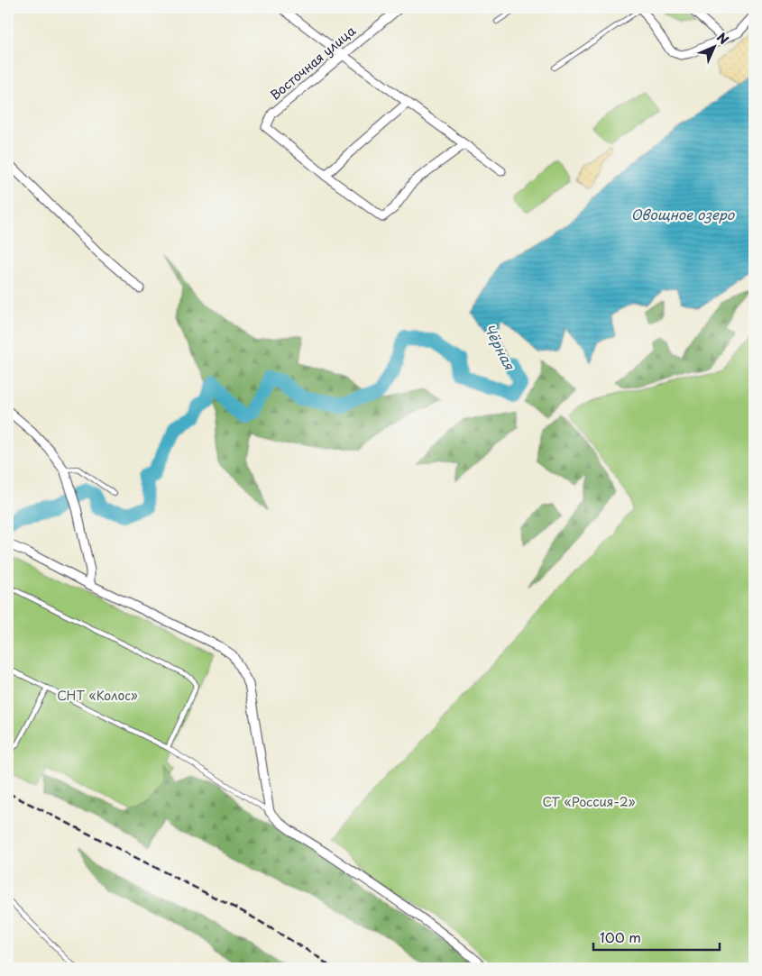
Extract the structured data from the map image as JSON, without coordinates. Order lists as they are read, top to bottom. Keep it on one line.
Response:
{"streets":{"street":["Восточная улица"]},"water":["Овощное озеро","Чёрная"],"parks":["СНТ «Колос»","СТ «Россия-2»"],"scale_bar":"100 m","north":"top right"}
